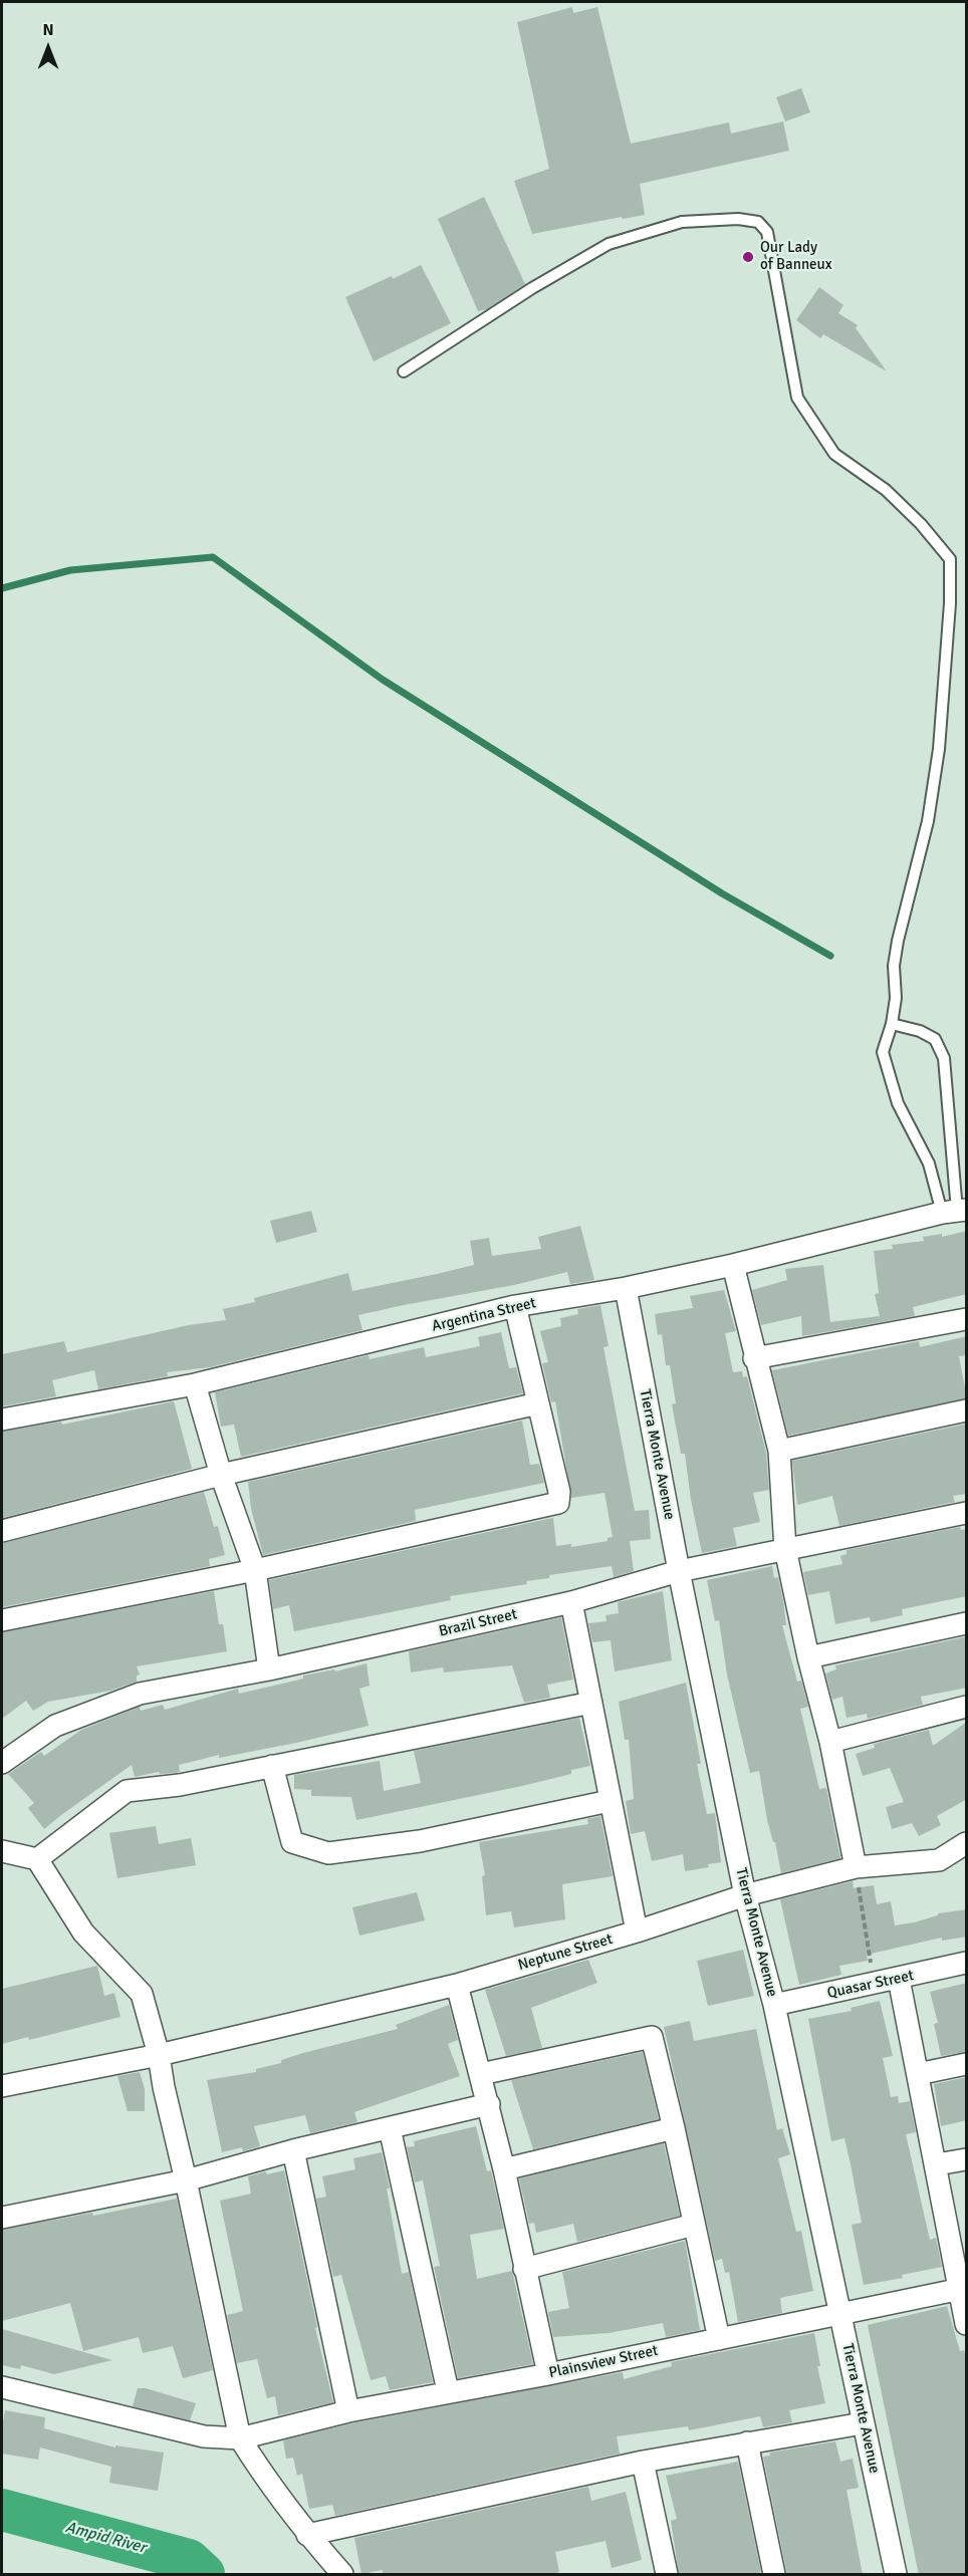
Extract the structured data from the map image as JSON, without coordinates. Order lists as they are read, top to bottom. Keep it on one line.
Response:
{"streets":{"street":["Argentina Street","Tierra Monte Avenue","Brazil Street","Neptune Street","Quasar Street","Plainsview Street"]},"crossings":[["Argentina Street","Tierra Monte Avenue"],["Tierra Monte Avenue","Brazil Street"],["Tierra Monte Avenue","Neptune Street"],["Tierra Monte Avenue","Quasar Street"],["Tierra Monte Avenue","Plainsview Street"]],"water":["Ampid River"],"places":["Our Lady of Banneux"],"north":"top"}
